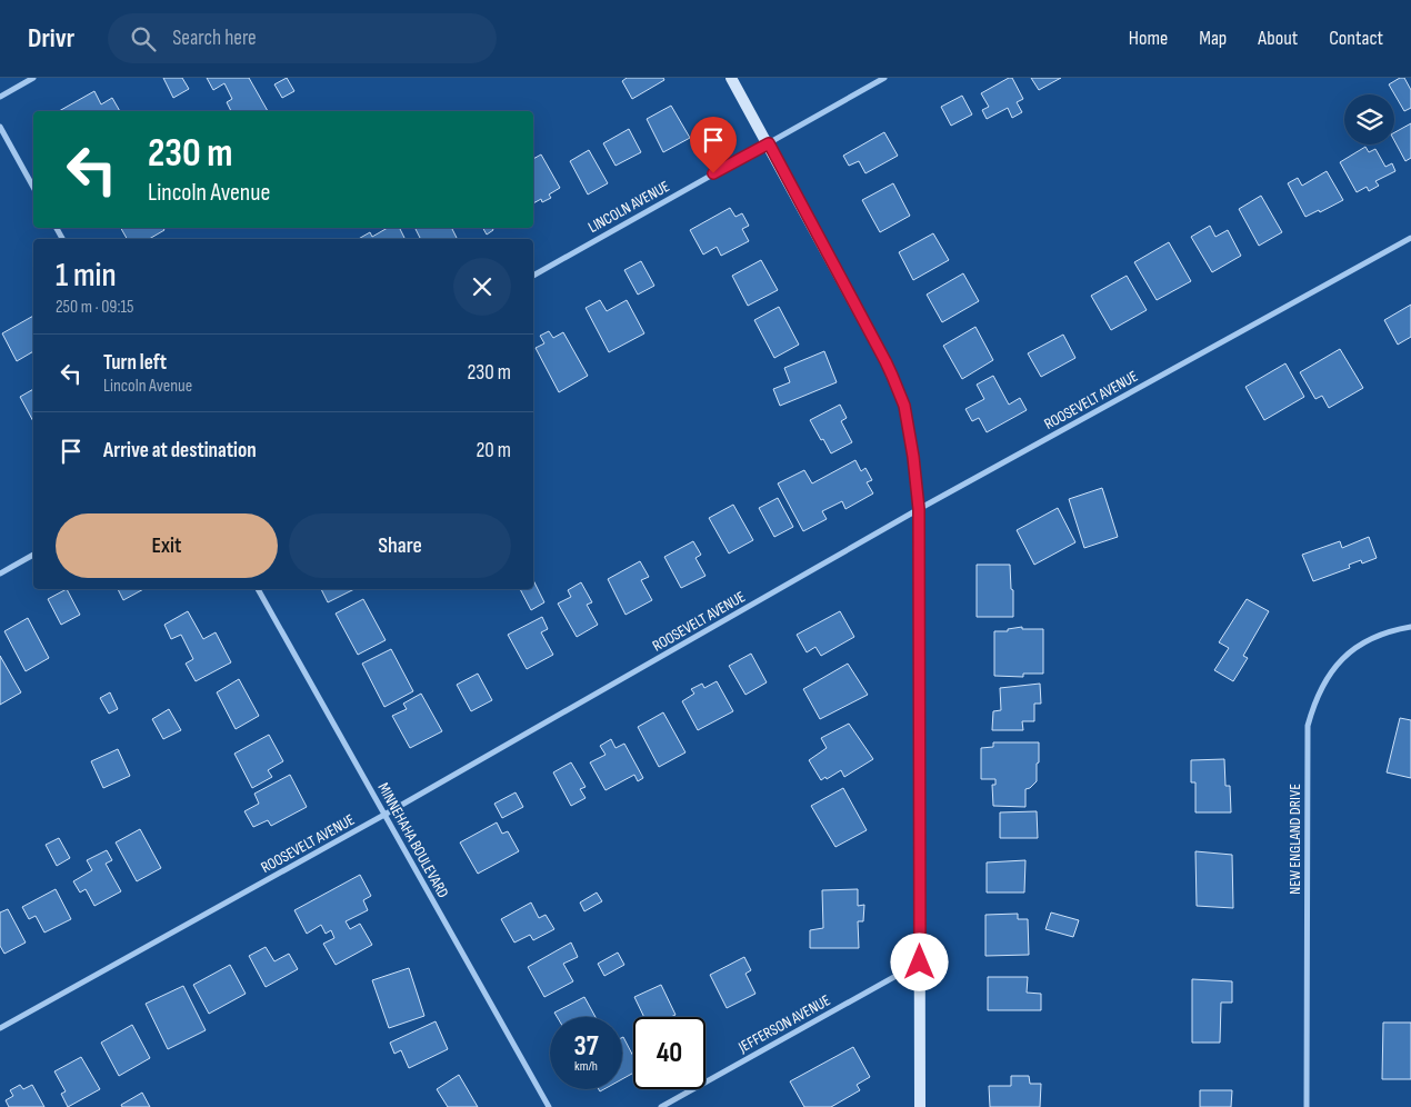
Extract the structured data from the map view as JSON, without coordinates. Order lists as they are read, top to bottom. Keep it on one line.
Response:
{"streets":{"street":["LINCOLN AVENUE","ROOSEVELT AVENUE","NEW ENGLAND DRIVE","MINNEHAHA BOULEVARD","JEFFERSON AVENUE"]},"crossings":[["ROOSEVELT AVENUE","MINNEHAHA BOULEVARD"]],"page":{"header":"Drivr","search":"Search here","nav":["Home","Map","About","Contact"],"turn":["230 m","Lincoln Avenue"],"heading":["1 min","250 m · 09:15"],"list":[{"name":"Turn left","note":"Lincoln Avenue","value":"230 m"},{"name":"Arrive at destination","value":"20 m"}],"buttons":["Exit","Share"],"speed":"37 km/h","limit":"40"}}
